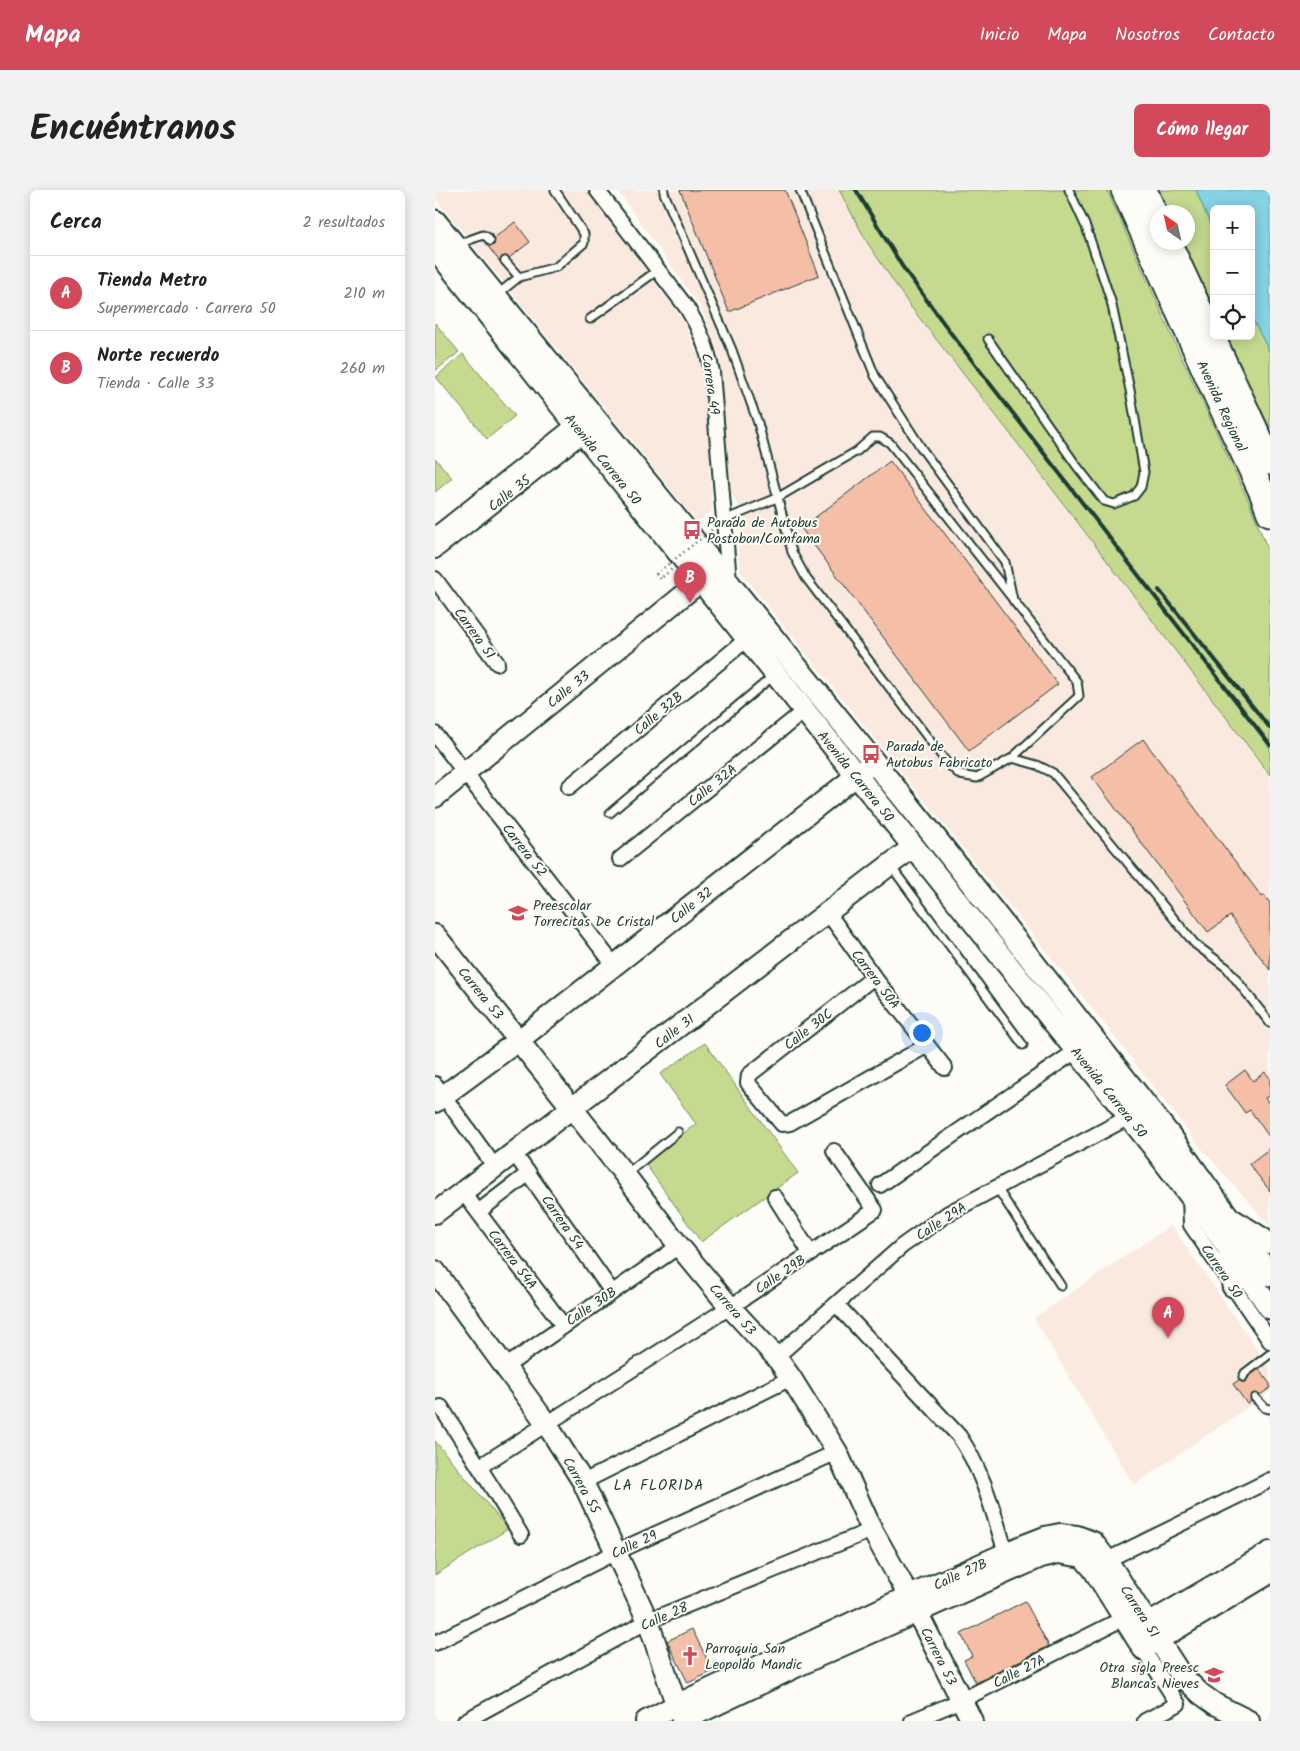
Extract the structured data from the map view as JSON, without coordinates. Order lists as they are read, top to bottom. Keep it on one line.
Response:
{"streets":{"highway":["Avenida Regional"],"main road":["Avenida Carrera 50","Carrera 51","Calle 33","Calle 32","Carrera 53","Calle 31","Carrera 55","Calle 27B","Calle 27A"],"street":["Carrera 49","Calle 35","Calle 32B","Calle 32A","Carrera 52","Carrera 50A","Calle 30C","Calle 29A","Carrera 54","Carrera 54A","Carrera 50","Calle 29B","Calle 30B","Calle 29","Calle 28"]},"crossings":[["Carrera 49","Avenida Carrera 50"],["Avenida Carrera 50","Calle 35"],["Avenida Carrera 50","Calle 33"],["Avenida Carrera 50","Calle 32B"],["Avenida Carrera 50","Calle 32A"],["Avenida Carrera 50","Calle 32"],["Avenida Carrera 50","Calle 31"],["Avenida Carrera 50","Calle 29A"],["Avenida Carrera 50","Carrera 50"],["Carrera 51","Calle 27B"],["Carrera 51","Calle 27A"],["Calle 33","Carrera 52"],["Carrera 52","Calle 32"],["Calle 32","Carrera 53"],["Carrera 50A","Calle 30C"],["Carrera 50A","Calle 31"],["Carrera 53","Calle 31"],["Carrera 53","Calle 29A"],["Carrera 53","Calle 29B"],["Carrera 53","Calle 30B"],["Carrera 53","Calle 29"],["Carrera 53","Calle 27B"],["Carrera 53","Calle 28"],["Carrera 53","Calle 27A"],["Calle 31","Carrera 54"],["Calle 31","Carrera 54A"],["Carrera 54","Calle 30B"],["Carrera 54A","Calle 30B"],["Calle 29B","Carrera 55"],["Calle 30B","Carrera 55"],["Carrera 55","Calle 29"],["Carrera 55","Calle 27B"],["Carrera 55","Calle 28"]],"districts":["LA FLORIDA"],"places":{"bus stop":["Parada de Autobus Postobon/Comfama","Parada de Autobus Fabricato"],"school or university":["Preescolar Torrecitas De Cristal","Otra sigla Preesc Blancas Nieves"],"church":["Parroquia San Leopoldo Mandic"]},"north":"top left","page":{"header":"Mapa","nav":["Inicio","Mapa","Nosotros","Contacto"],"title":"Encuéntranos","buttons":"Cómo llegar","heading":["Cerca","2 resultados"],"map_buttons":["+","−"],"list":[{"mark":"A","name":"Tienda Metro","note":"Supermercado · Carrera 50","value":"210 m"},{"mark":"B","name":"Norte recuerdo","note":"Tienda · Calle 33","value":"260 m"}],"pins":["B","A"]}}
